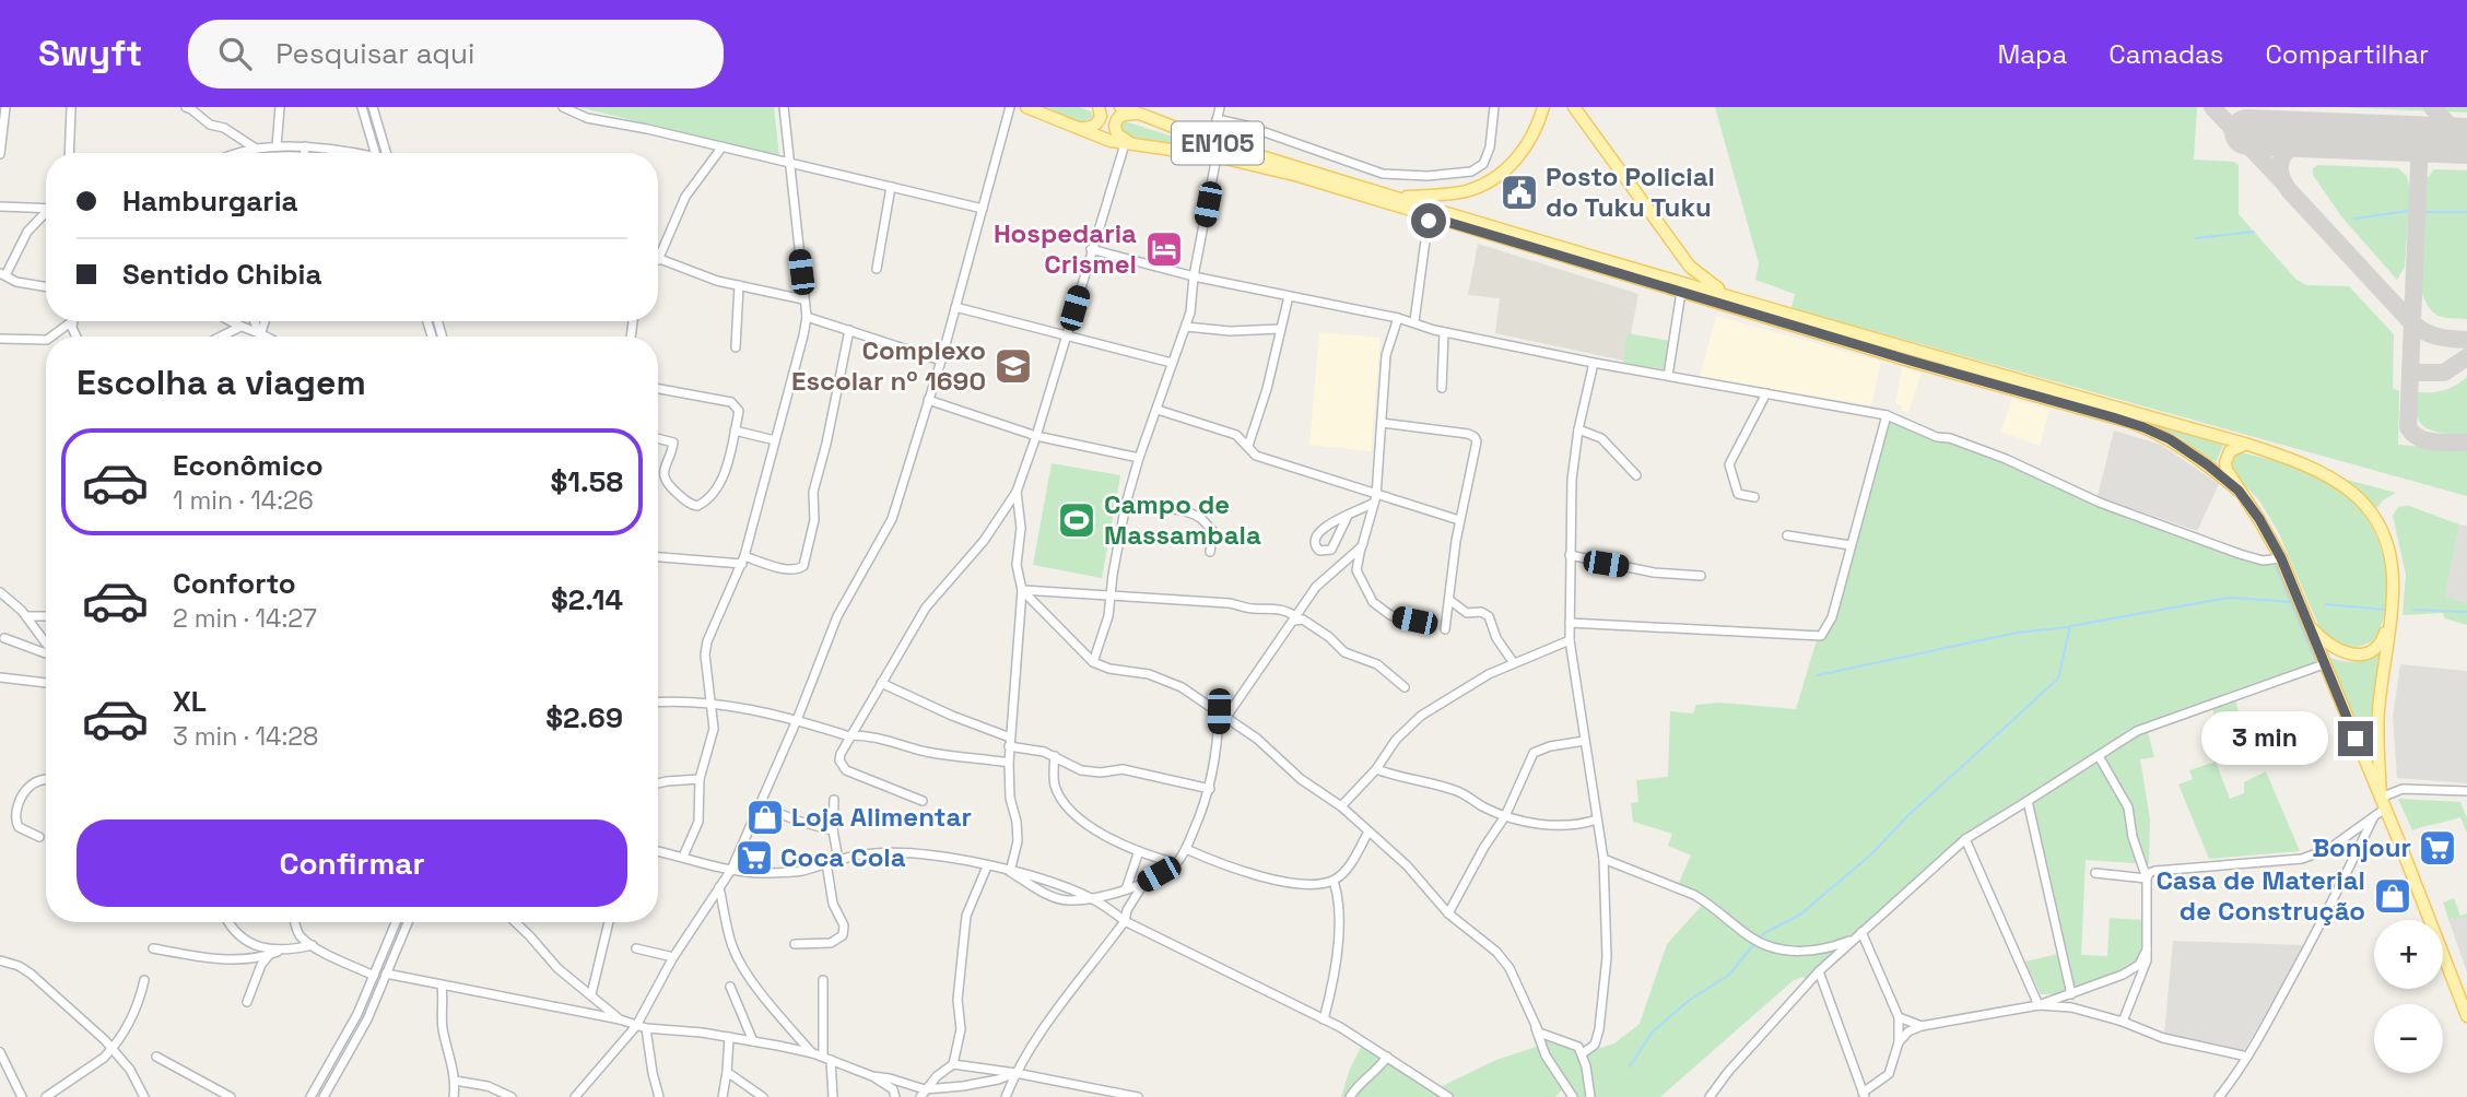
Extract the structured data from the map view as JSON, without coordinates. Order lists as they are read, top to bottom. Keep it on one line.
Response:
{"streets":{"main road":["EN105"]},"places":{"public building":["Posto Policial do Tuku Tuku"],"hotel":["Hospedaria Crismel"],"school or university":["Complexo Escolar nº 1690"],"sports":["Campo de Massambala"],"shop":["Loja Alimentar","Casa de Material de Construção"],"supermarket":["Bonjour","Coca Cola"]},"page":{"header":"Swyft","search":"Pesquisar aqui","nav":["Mapa","Camadas","Compartilhar"],"banner":["Hamburgaria","Sentido Chibia"],"heading":"Escolha a viagem","list":[{"name":"Econômico","note":"1 min · 14:26","value":"$1.58"},{"name":"Conforto","note":"2 min · 14:27","value":"$2.14"},{"name":"XL","note":"3 min · 14:28","value":"$2.69"}],"bubble":"3 min","buttons":"Confirmar","map_buttons":["+","−"]}}
